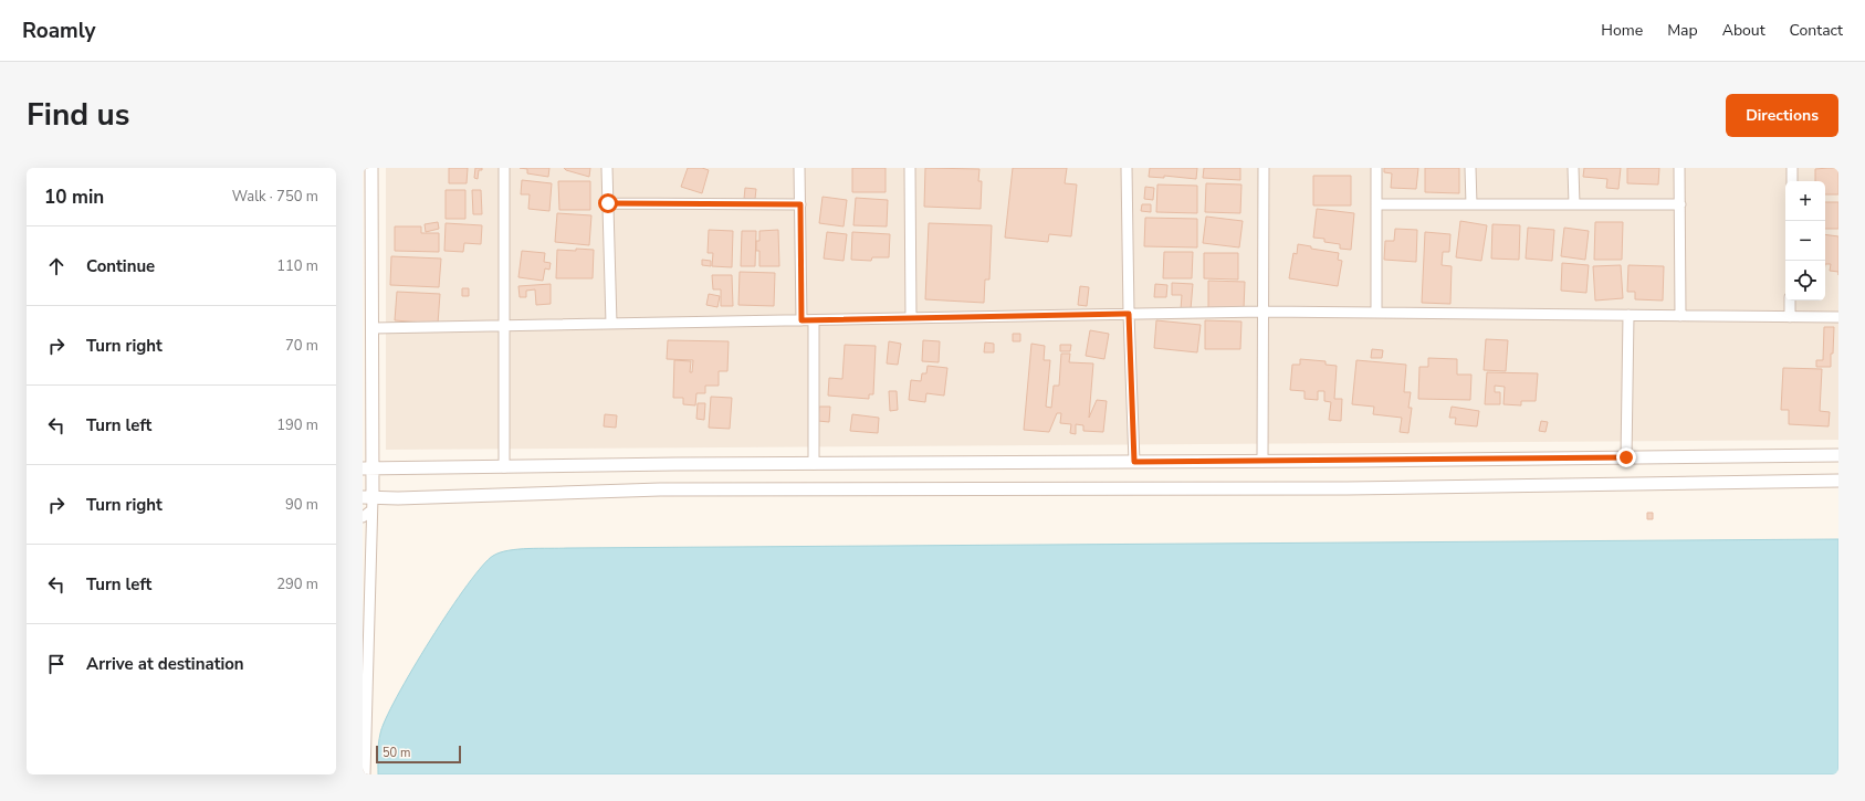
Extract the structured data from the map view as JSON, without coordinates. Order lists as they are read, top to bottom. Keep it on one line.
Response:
{"scale_bar":"50 m","page":{"header":"Roamly","nav":["Home","Map","About","Contact"],"title":"Find us","buttons":"Directions","heading":["10 min","Walk · 750 m"],"map_buttons":["+","−"],"list":[["Continue","110 m"],["Turn right","70 m"],["Turn left","190 m"],["Turn right","90 m"],["Turn left","290 m"],"Arrive at destination"],"scale":"50 m"}}
